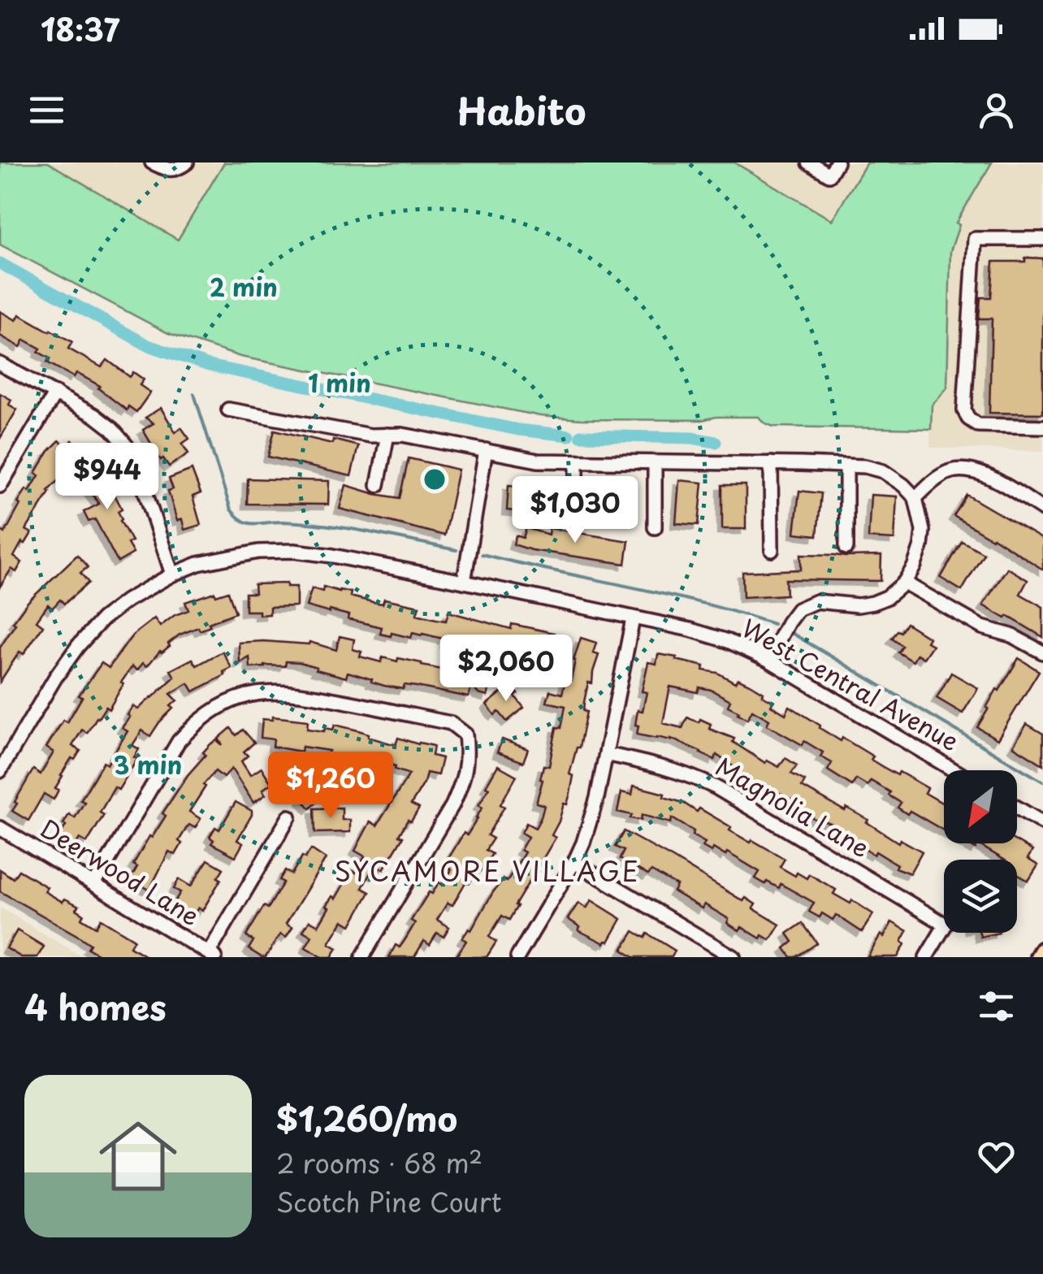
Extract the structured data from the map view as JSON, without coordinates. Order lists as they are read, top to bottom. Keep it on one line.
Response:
{"streets":{"street":["West Central Avenue","Magnolia Lane","Deerwood Lane"]},"districts":["SYCAMORE VILLAGE"],"north":"bottom left","page":{"status":"18:37","header":"Habito","price":["$944","$1,030","$2,060","$1,260"],"heading":"4 homes","list":[{"name":"$1,260/mo","note":"2 rooms · 68 m² · Scotch Pine Court"}]},"rings":["2 min","1 min","3 min"]}
